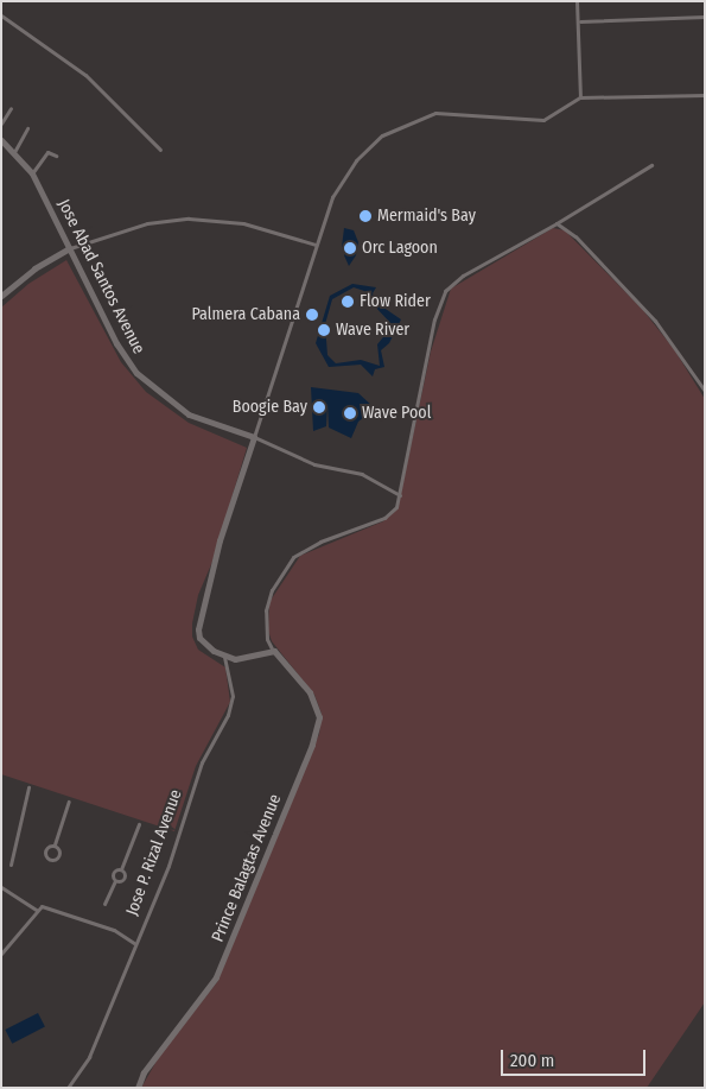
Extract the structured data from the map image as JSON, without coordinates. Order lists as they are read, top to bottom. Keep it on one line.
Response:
{"streets":{"main road":["Jose Abad Santos Avenue","Prince Balagtas Avenue"],"street":["Jose P. Rizal Avenue"]},"places":["Mermaid's Bay","Orc Lagoon","Flow Rider","Palmera Cabana","Wave River","Boogie Bay","Wave Pool"],"scale_bar":"200 m"}
